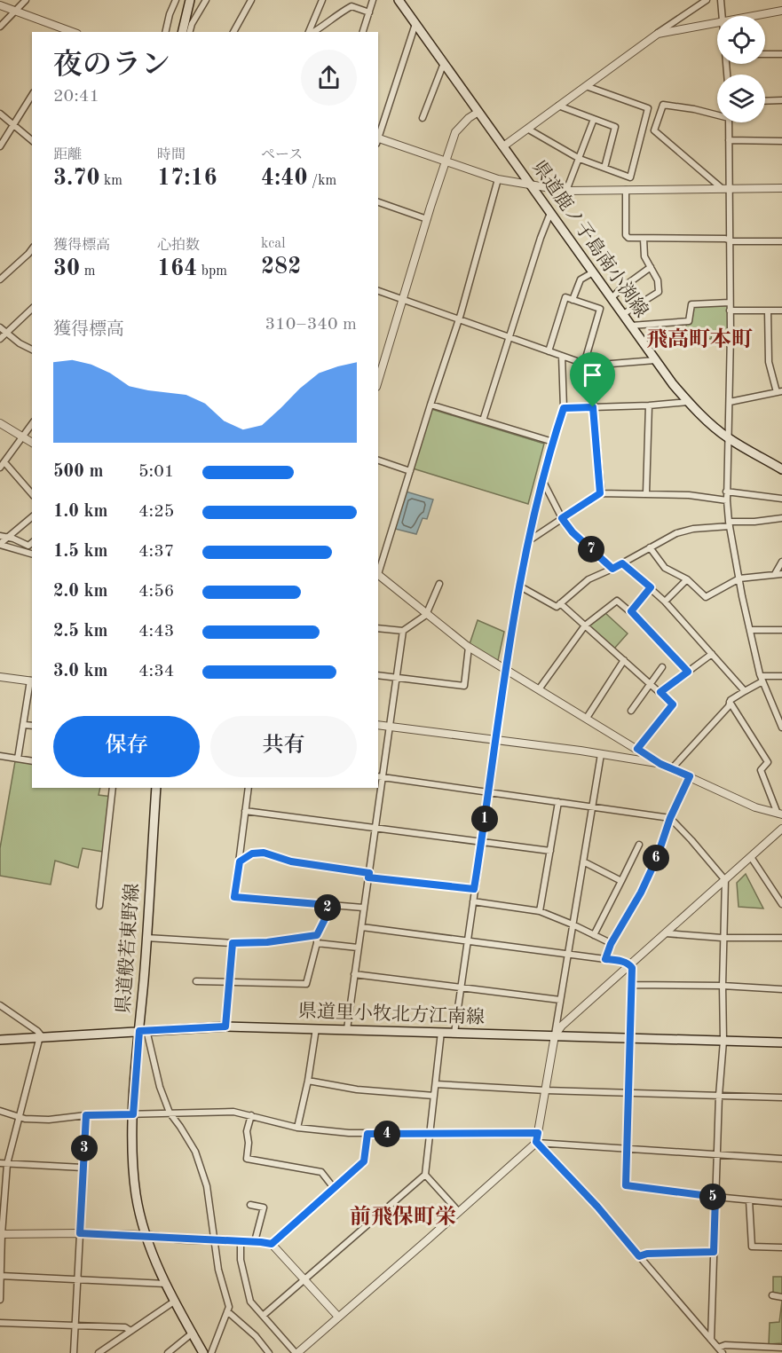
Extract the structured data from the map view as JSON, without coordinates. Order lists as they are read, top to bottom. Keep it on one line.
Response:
{"streets":{"main road":["県道鹿ノ子島南小渕線","県道般若東野線","県道里小牧北方江南線"]},"crossings":[["県道般若東野線","県道里小牧北方江南線"]],"districts":["飛高町本町","前飛保町栄"],"page":{"heading":["夜のラン","20:41"],"stats":[["距離","3.70 km"],["時間","17:16"],["ペース","4:40 /km"],["獲得標高","30 m"],["心拍数","164 bpm"],["kcal","282"]],"chart":["獲得標高","310–340 m"],"list":[{"name":"500 m","note":"5:01"},{"name":"1.0 km","note":"4:25"},{"name":"1.5 km","note":"4:37"},{"name":"2.0 km","note":"4:56"},{"name":"2.5 km","note":"4:43"},{"name":"3.0 km","note":"4:34"}],"pins":["7","1","6","2","4","3","5"],"buttons":["保存","共有"]}}
